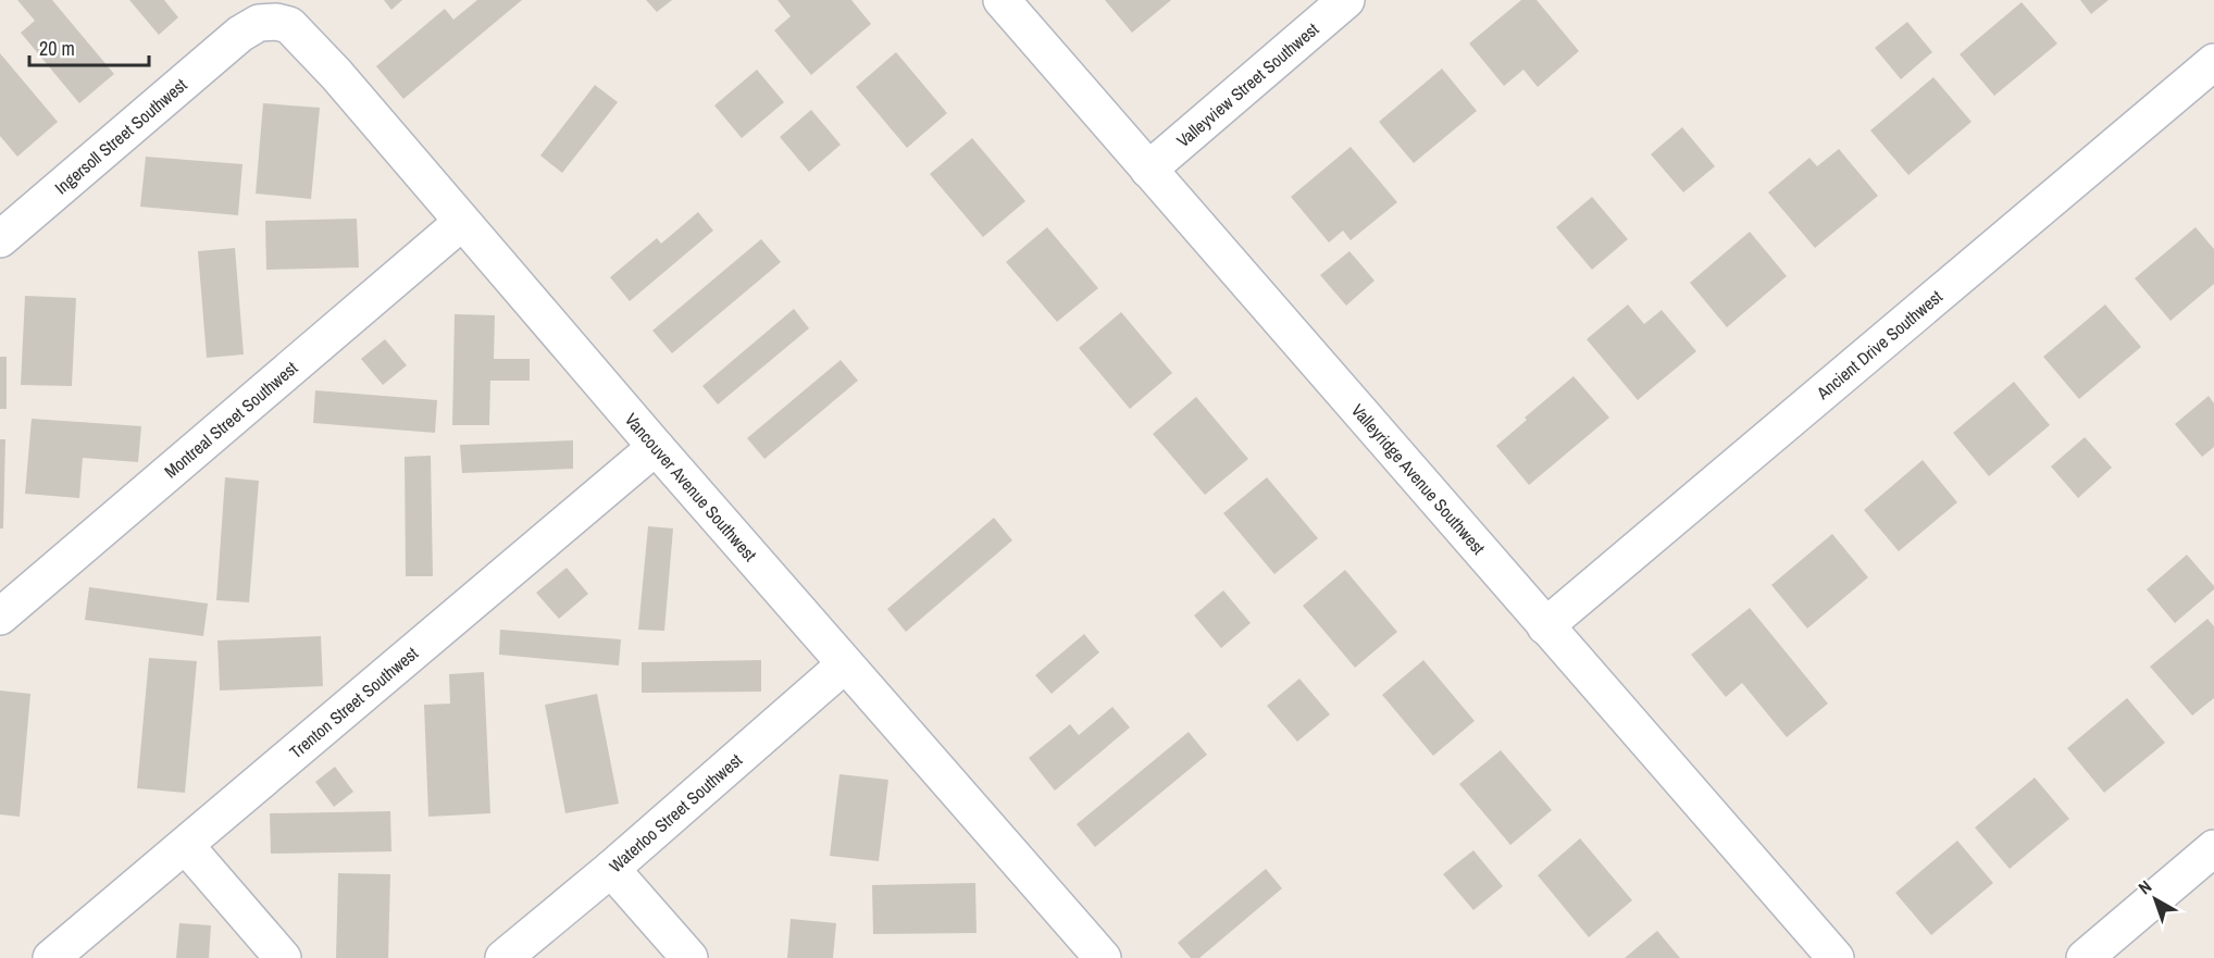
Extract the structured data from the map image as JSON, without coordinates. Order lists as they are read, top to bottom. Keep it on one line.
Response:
{"streets":{"street":["Valleyview Street Southwest","Ingersoll Street Southwest","Ancient Drive Southwest","Montreal Street Southwest","Valleyridge Avenue Southwest","Vancouver Avenue Southwest","Trenton Street Southwest","Waterloo Street Southwest"]},"crossings":[["Valleyview Street Southwest","Valleyridge Avenue Southwest"],["Ingersoll Street Southwest","Vancouver Avenue Southwest"],["Ancient Drive Southwest","Valleyridge Avenue Southwest"],["Montreal Street Southwest","Vancouver Avenue Southwest"],["Vancouver Avenue Southwest","Trenton Street Southwest"],["Vancouver Avenue Southwest","Waterloo Street Southwest"]],"scale_bar":"20 m","north":"top left"}
